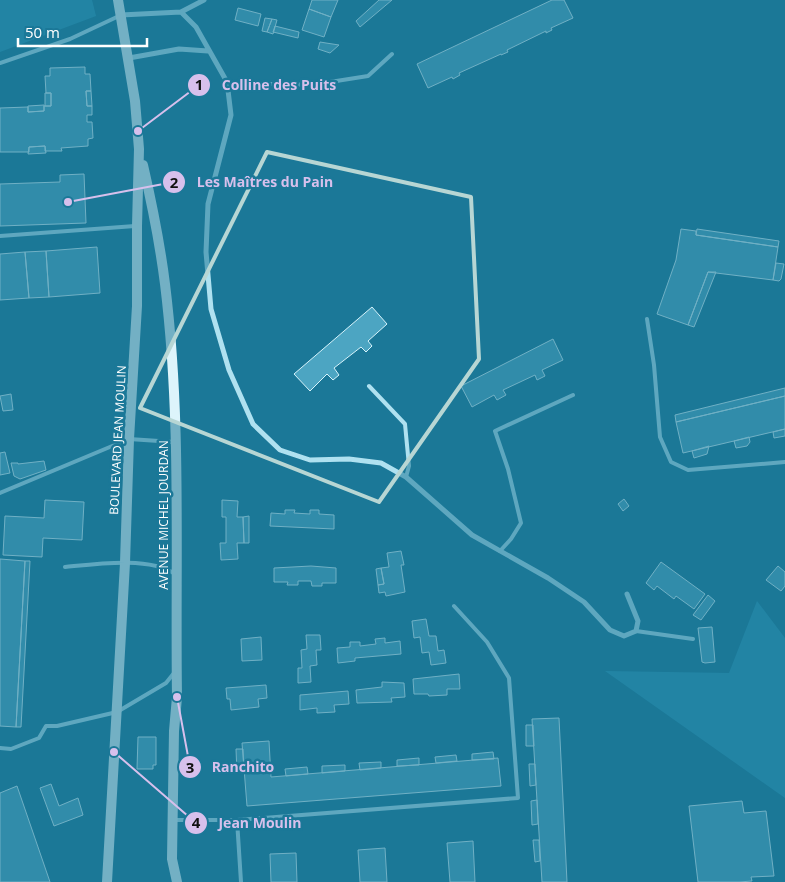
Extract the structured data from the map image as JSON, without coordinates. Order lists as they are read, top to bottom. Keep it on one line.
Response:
{"streets":{"main road":["BOULEVARD JEAN MOULIN","AVENUE MICHEL JOURDAN"]},"crossings":[["BOULEVARD JEAN MOULIN","AVENUE MICHEL JOURDAN"]],"places":["Colline des Puits","Les Maîtres du Pain","Ranchito","Jean Moulin"],"scale_bar":"50 m"}
